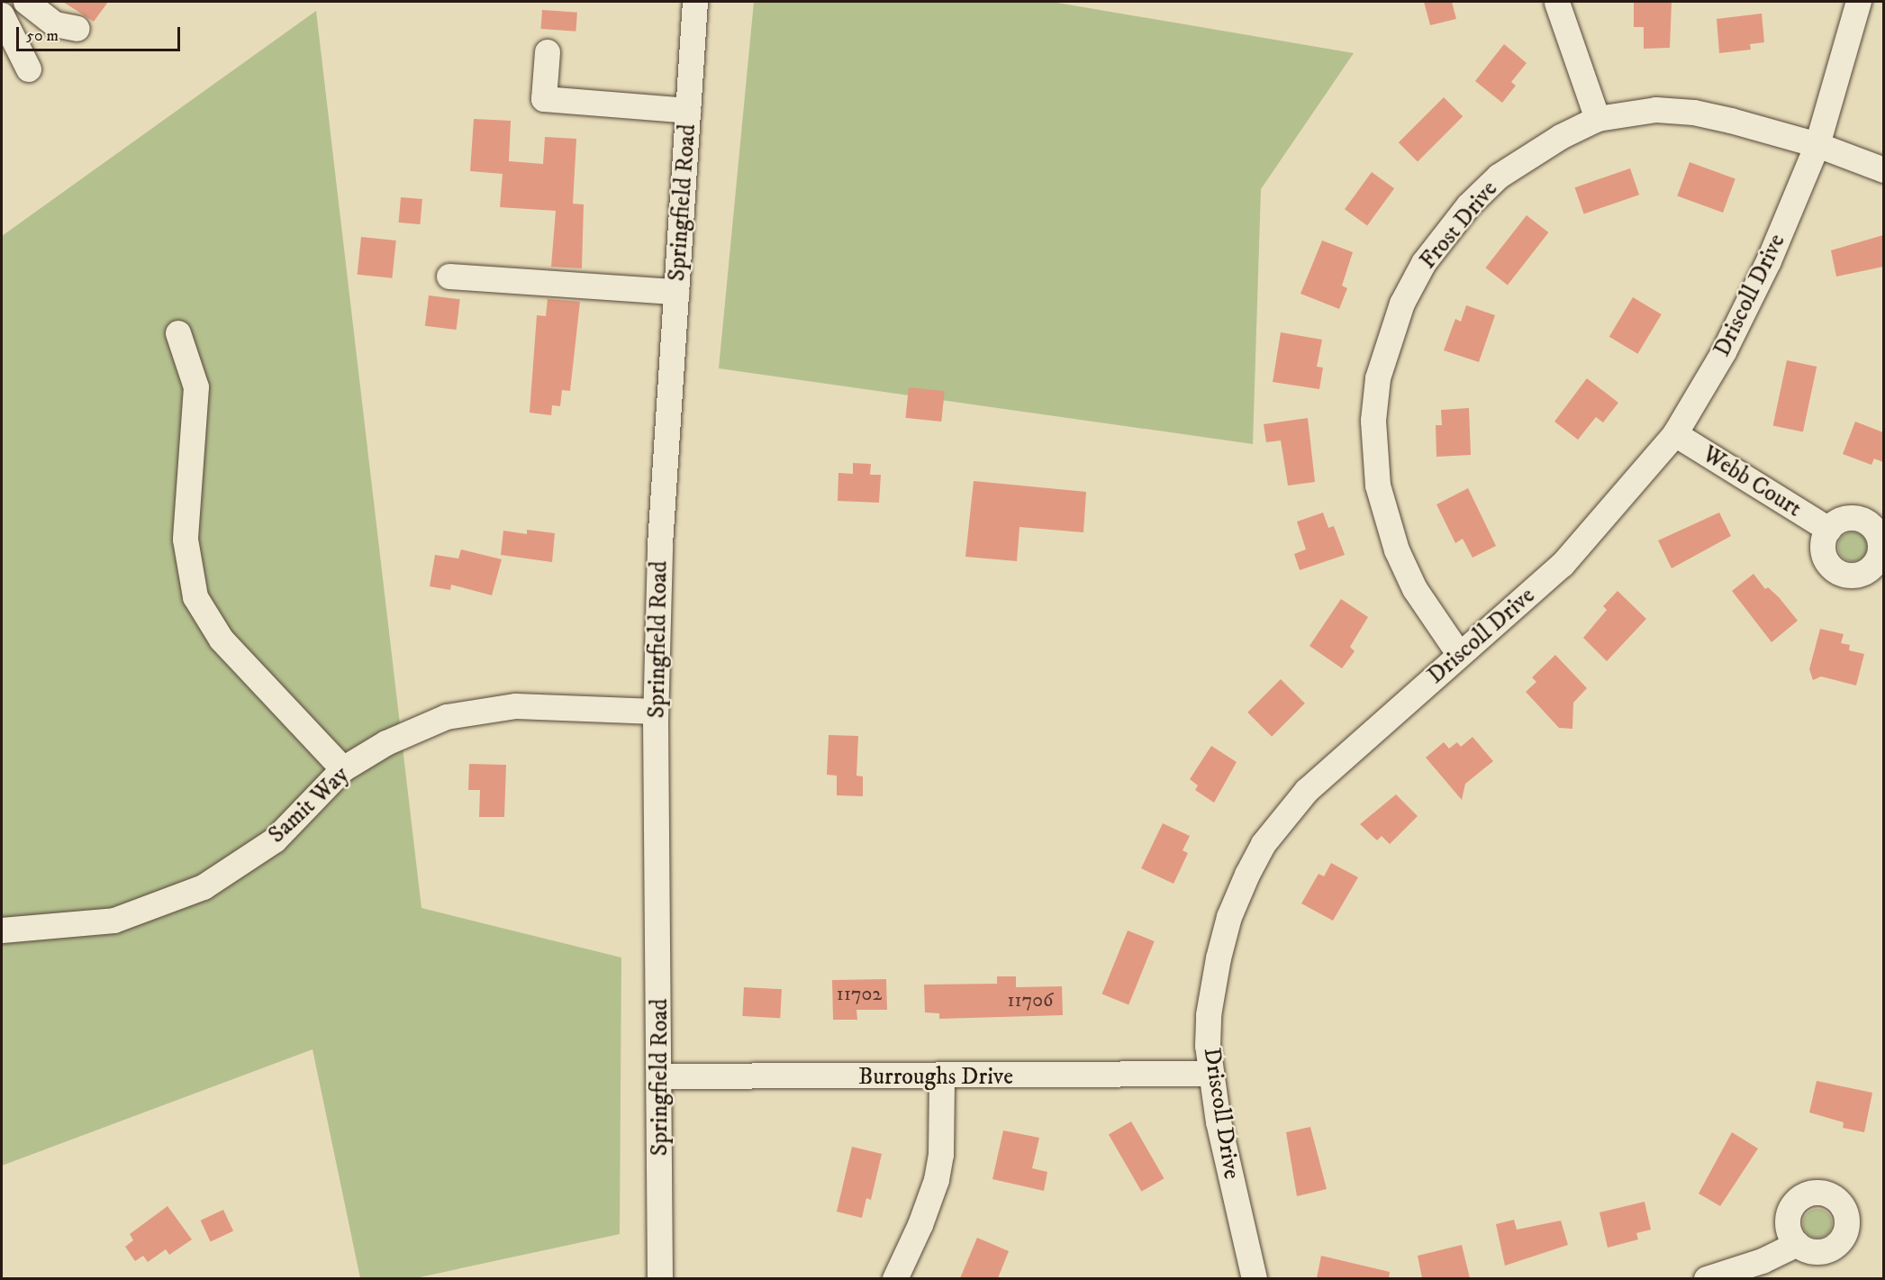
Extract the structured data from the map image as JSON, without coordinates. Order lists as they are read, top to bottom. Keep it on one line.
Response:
{"streets":{"street":["Springfield Road","Frost Drive","Driscoll Drive","Webb Court","Samit Way","Burroughs Drive"]},"crossings":[["Springfield Road","Samit Way"],["Springfield Road","Burroughs Drive"],["Frost Drive","Driscoll Drive"],["Driscoll Drive","Webb Court"],["Driscoll Drive","Burroughs Drive"]],"house_numbers":["11702","11706"],"scale_bar":"50 m"}
